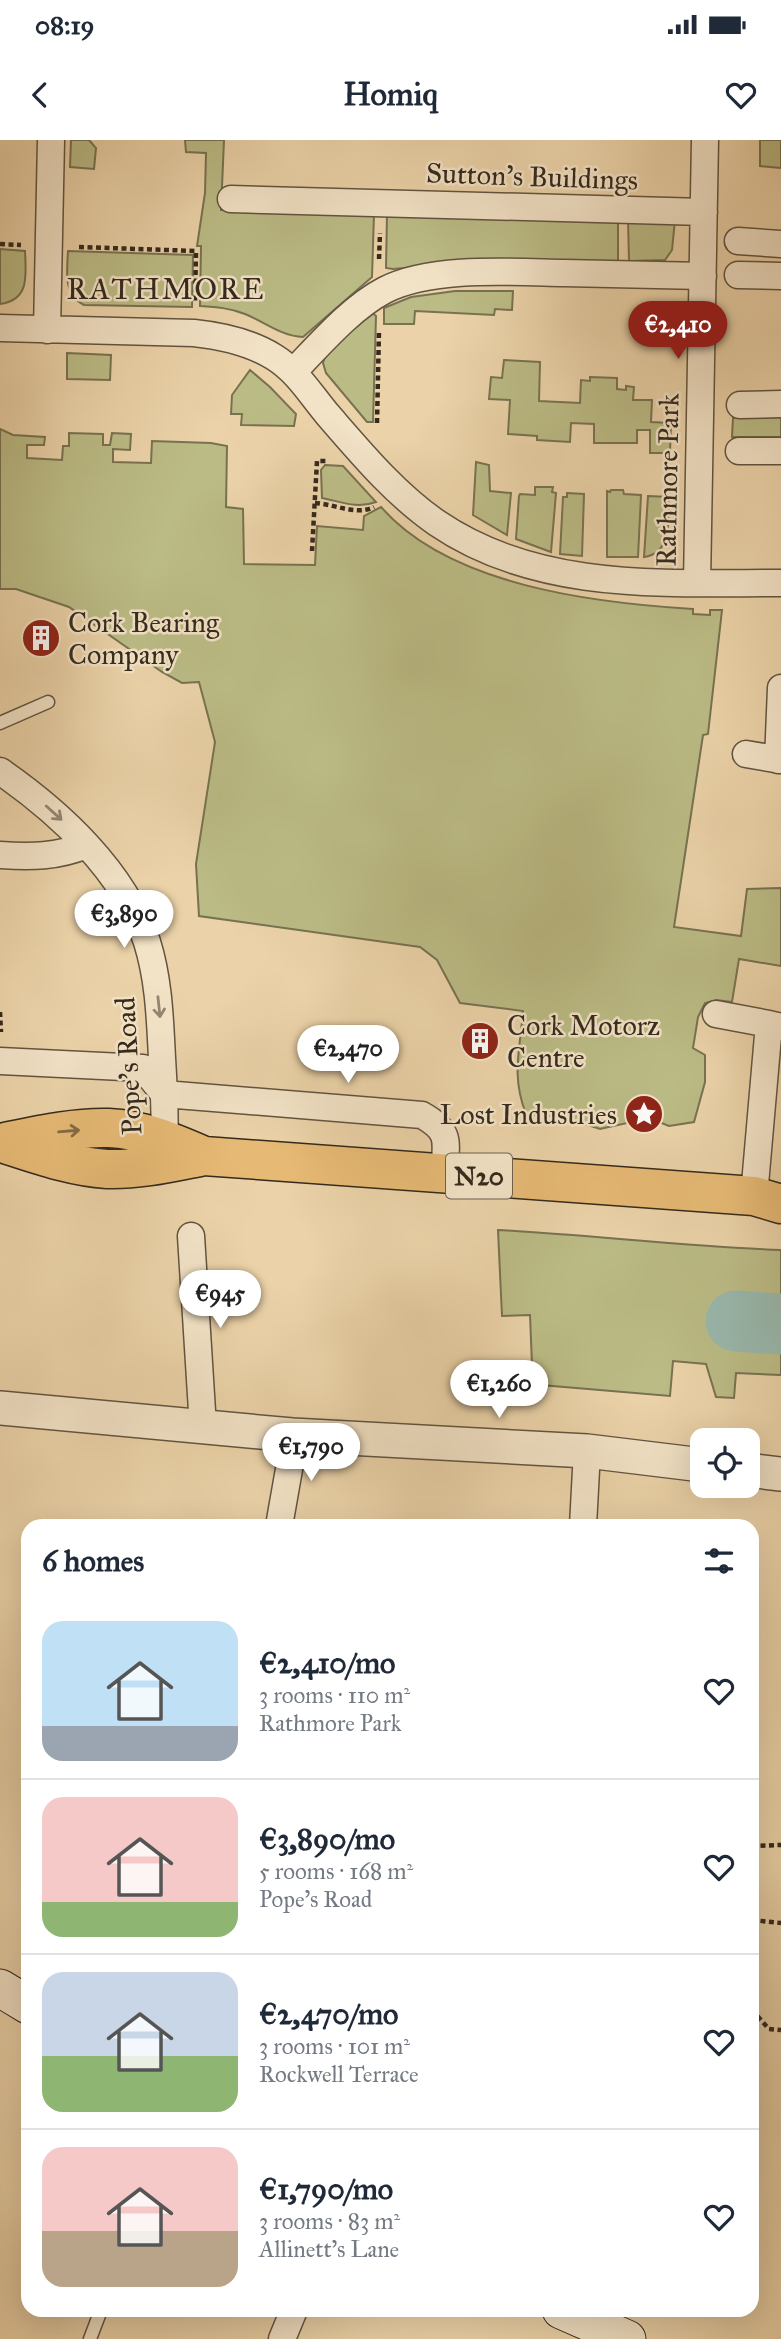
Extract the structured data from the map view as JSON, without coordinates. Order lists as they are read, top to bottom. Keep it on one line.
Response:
{"streets":{"highway":["N20"],"street":["Sutton's Buildings","Rathmore Park","Pope's Road"]},"crossings":[["Sutton's Buildings","Rathmore Park"],["Pope's Road","N20"]],"one_way":["Pope's Road"],"districts":["RATHMORE"],"places":{"building":["Cork Bearing Company","Cork Motorz Centre"],"place":["Lost Industries"]},"page":{"status":"08:19","header":"Homiq","price":["€2,410","€3,890","€2,470","€945","€1,260","€1,790"],"heading":"6 homes","list":[{"name":"€2,410/mo","note":"3 rooms · 110 m² · Rathmore Park"},{"name":"€3,890/mo","note":"5 rooms · 168 m² · Pope's Road"},{"name":"€2,470/mo","note":"3 rooms · 101 m² · Rockwell Terrace"},{"name":"€1,790/mo","note":"3 rooms · 83 m² · Allinett's Lane"}]}}
